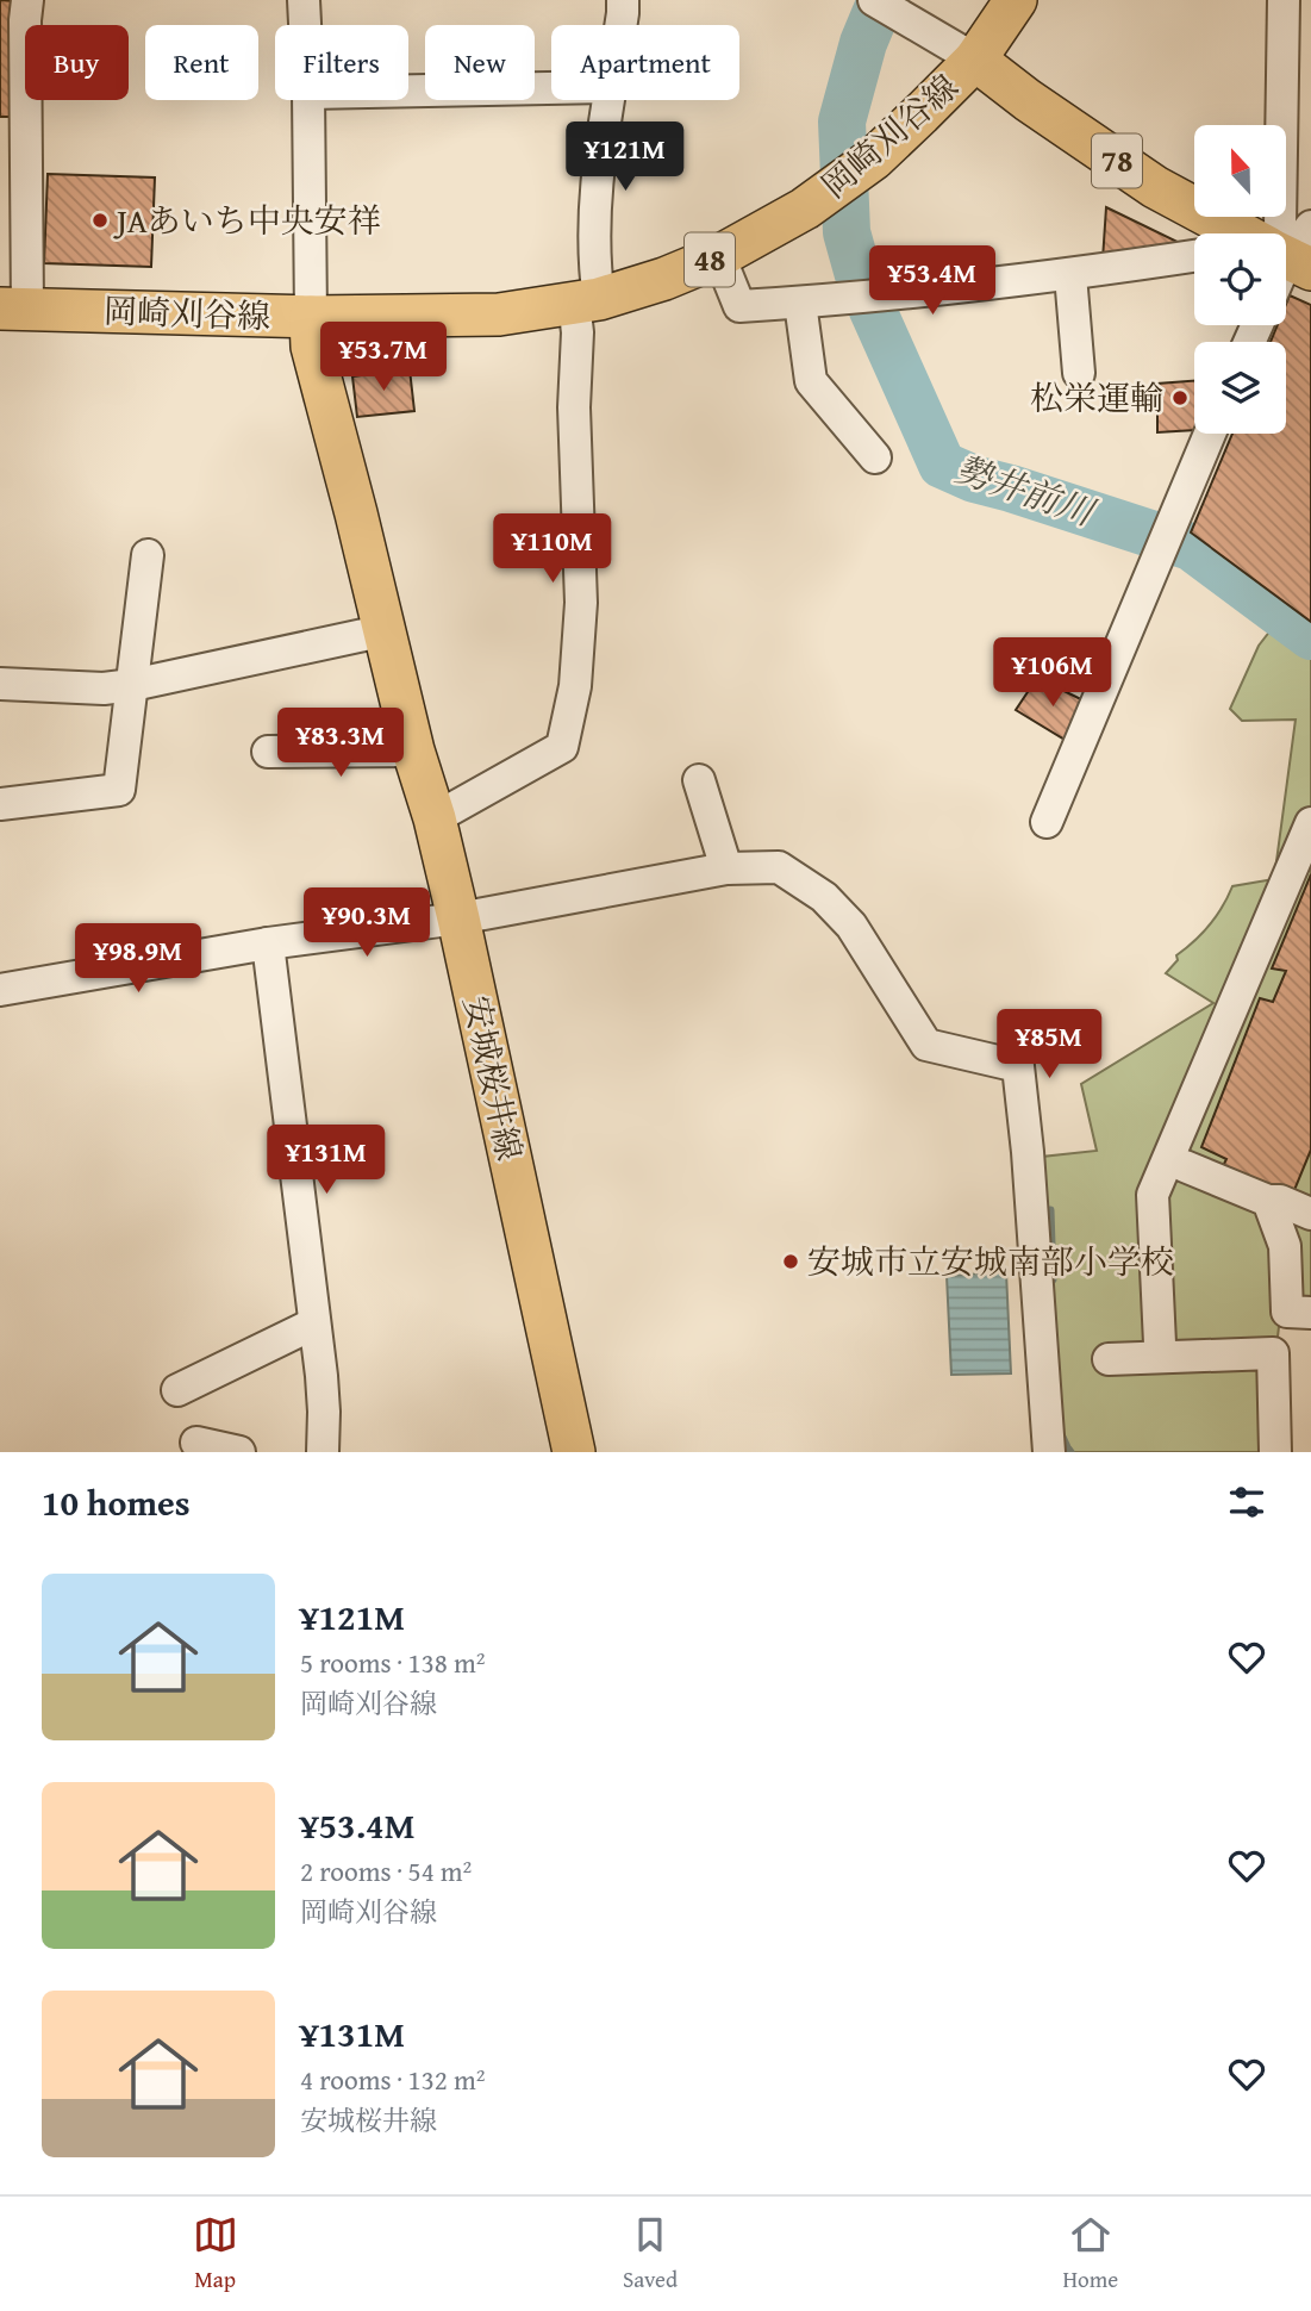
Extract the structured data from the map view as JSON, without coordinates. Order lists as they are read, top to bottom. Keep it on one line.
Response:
{"streets":{"main road":["岡崎刈谷線","78","48","安城桜井線"]},"crossings":[["岡崎刈谷線","78"],["岡崎刈谷線","安城桜井線"]],"water":["勢井前川"],"places":["JAあいち中央安祥","松栄運輸","安城市立安城南部小学校"],"north":"top","page":{"chip":["Buy","Rent","Filters","New","Apartment"],"price":["¥121M","¥53.4M","¥53.7M","¥110M","¥106M","¥83.3M","¥90.3M","¥98.9M","¥85M","¥131M"],"heading":"10 homes","list":[{"name":"¥121M","note":"5 rooms · 138 m² · 岡崎刈谷線"},{"name":"¥53.4M","note":"2 rooms · 54 m² · 岡崎刈谷線"},{"name":"¥131M","note":"4 rooms · 132 m² · 安城桜井線"}],"tabs":["Map","Saved","Home"]}}
